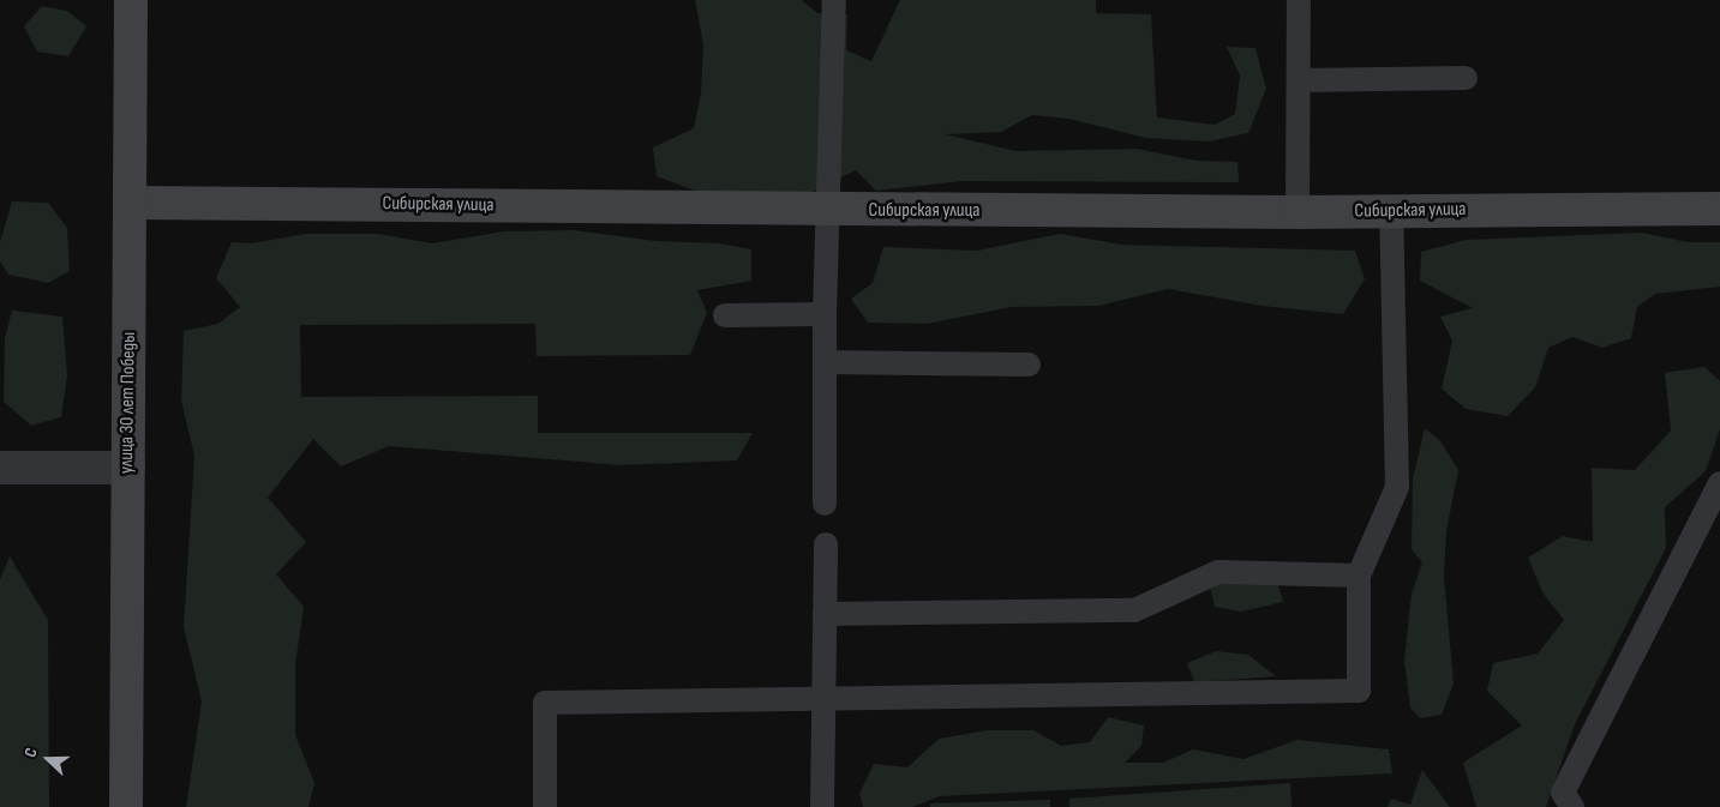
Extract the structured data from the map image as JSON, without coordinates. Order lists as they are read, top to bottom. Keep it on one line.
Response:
{"streets":{"street":["Сибирская улица","улица 30 лет Победы"]},"crossings":[["Сибирская улица","улица 30 лет Победы"]],"north":"left"}
